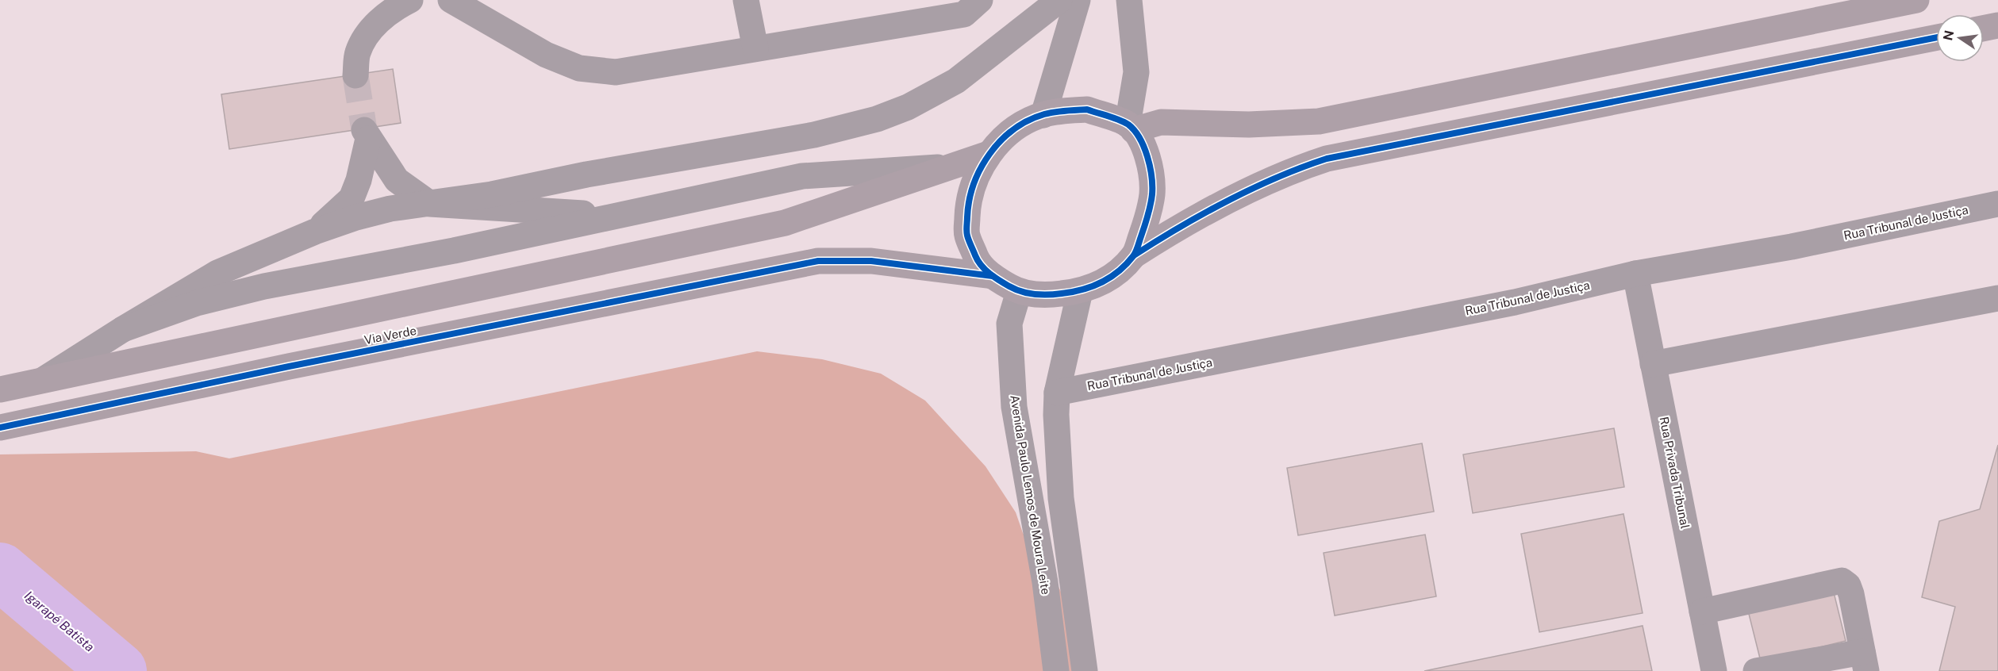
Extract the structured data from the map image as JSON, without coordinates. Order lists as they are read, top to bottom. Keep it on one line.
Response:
{"streets":{"main road":["Via Verde"],"street":["Rua Tribunal de Justiça","Rua Privada Tribunal","Avenida Paulo Lemos de Moura Leite"]},"crossings":[["Rua Tribunal de Justiça","Rua Privada Tribunal"]],"water":["Igarapé Batista"],"north":"left"}
